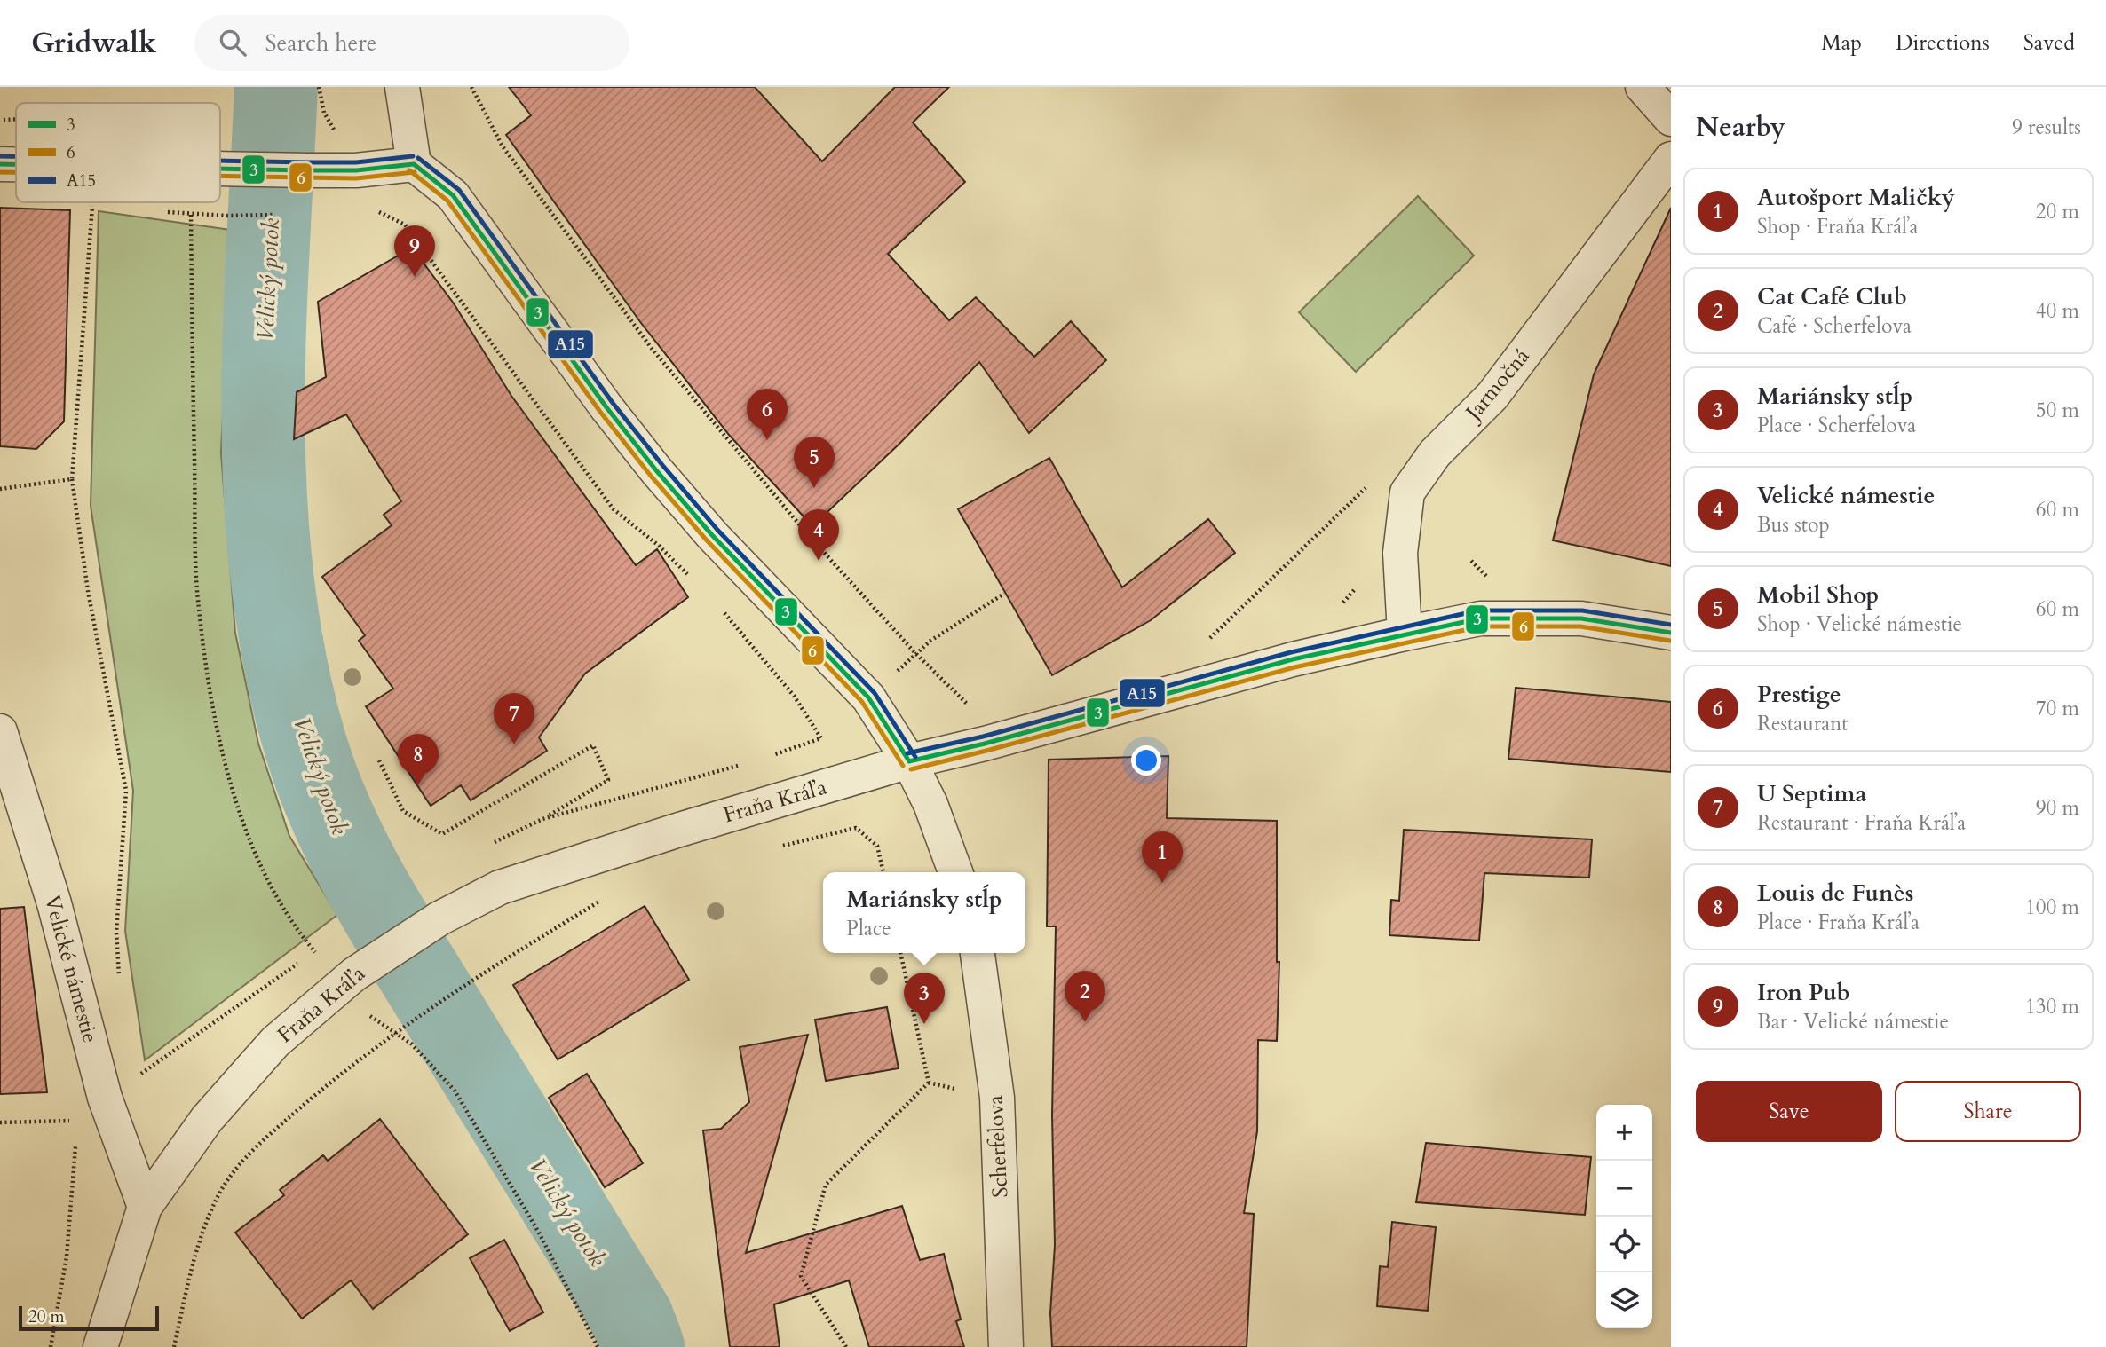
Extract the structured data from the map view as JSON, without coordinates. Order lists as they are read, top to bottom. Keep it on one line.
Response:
{"streets":{"street":["Jarmočná","Fraňa Kráľa","Velické námestie","Scherfelova"]},"crossings":[["Jarmočná","Fraňa Kráľa"],["Fraňa Kráľa","Velické námestie"]],"water":["Velický potok"],"lines":["transit line A15","transit line 3","transit line 6"],"legend":["3","6","A15"],"scale_bar":"20 m","page":{"header":"Gridwalk","search":"Search here","nav":["Map","Directions","Saved"],"heading":["Nearby","9 results"],"list":[{"mark":"1","name":"Autošport Maličký","note":"Shop · Fraňa Kráľa","value":"20 m"},{"mark":"2","name":"Cat Café Club","note":"Café · Scherfelova","value":"40 m"},{"mark":"3","name":"Mariánsky stĺp","note":"Place · Scherfelova","value":"50 m"},{"mark":"4","name":"Velické námestie","note":"Bus stop","value":"60 m"},{"mark":"5","name":"Mobil Shop","note":"Shop · Velické námestie","value":"60 m"},{"mark":"6","name":"Prestige","note":"Restaurant","value":"70 m"},{"mark":"7","name":"U Septima","note":"Restaurant · Fraňa Kráľa","value":"90 m"},{"mark":"8","name":"Louis de Funès","note":"Place · Fraňa Kráľa","value":"100 m"},{"mark":"9","name":"Iron Pub","note":"Bar · Velické námestie","value":"130 m"}],"pins":["9","6","5","4","7","8","1","2","3"],"popup":["Mariánsky stĺp","Place"],"buttons":["Save","Share"],"map_buttons":["+","−"],"scale":"20 m"}}
